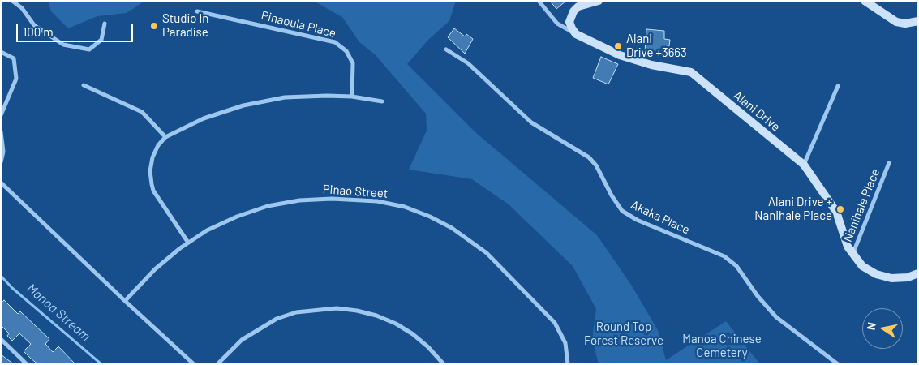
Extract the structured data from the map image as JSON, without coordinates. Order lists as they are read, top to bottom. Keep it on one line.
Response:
{"streets":{"street":["Pinaoula Place","Alani Drive","Pinao Street","Nanihale Place","Akaka Place"]},"crossings":[["Alani Drive","Nanihale Place"]],"water":["Manoa Stream"],"parks":["Round Top Forest Reserve","Manoa Chinese Cemetery"],"places":["Studio In Paradise","Alani Drive +3663","Alani Drive + Nanihale Place"],"scale_bar":"100 m","north":"left"}
